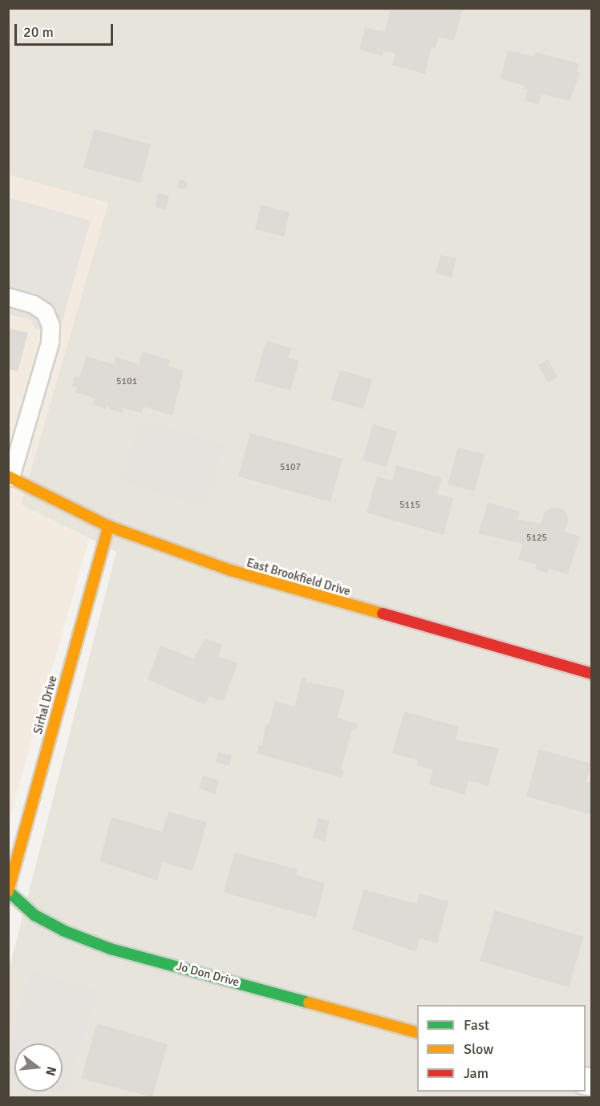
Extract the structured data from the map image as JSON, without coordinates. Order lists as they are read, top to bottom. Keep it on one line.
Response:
{"streets":{"street":["East Brookfield Drive","Sirhal Drive","Jo Don Drive"]},"crossings":[["East Brookfield Drive","Sirhal Drive"],["Sirhal Drive","Jo Don Drive"]],"house_numbers":["5101","5107","5115","5125"],"legend":["Fast","Slow","Jam"],"scale_bar":"20 m","north":"right"}
